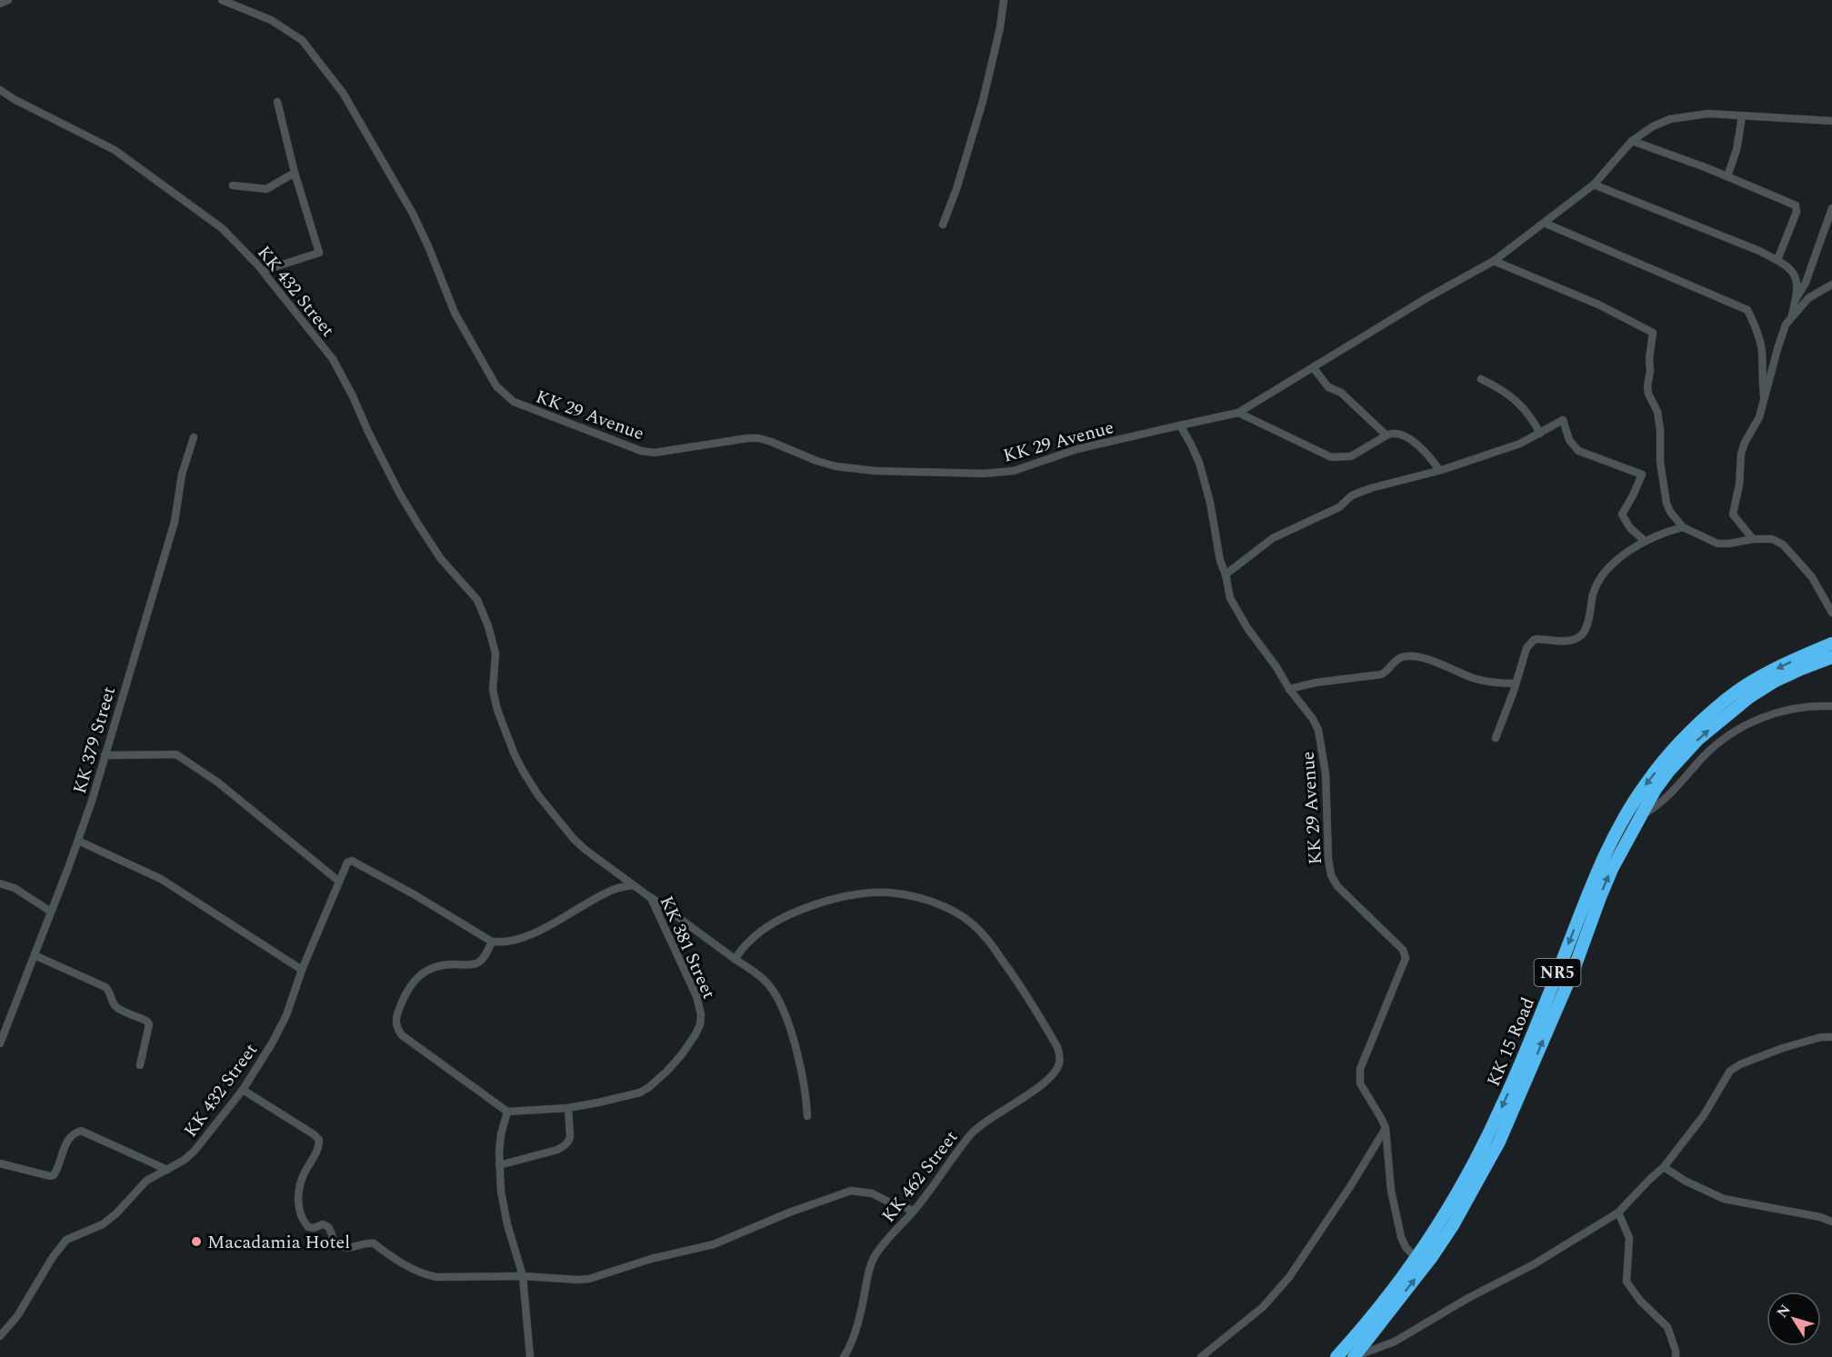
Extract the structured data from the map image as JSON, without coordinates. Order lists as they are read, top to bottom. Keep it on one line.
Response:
{"streets":{"highway":["NR5","KK 15 Road"],"street":["KK 432 Street","KK 29 Avenue","KK 379 Street","KK 381 Street","KK 462 Street"]},"crossings":[["KK 432 Street","KK 381 Street"],["KK 29 Avenue","KK 15 Road"]],"places":["Macadamia Hotel"],"north":"top left"}
